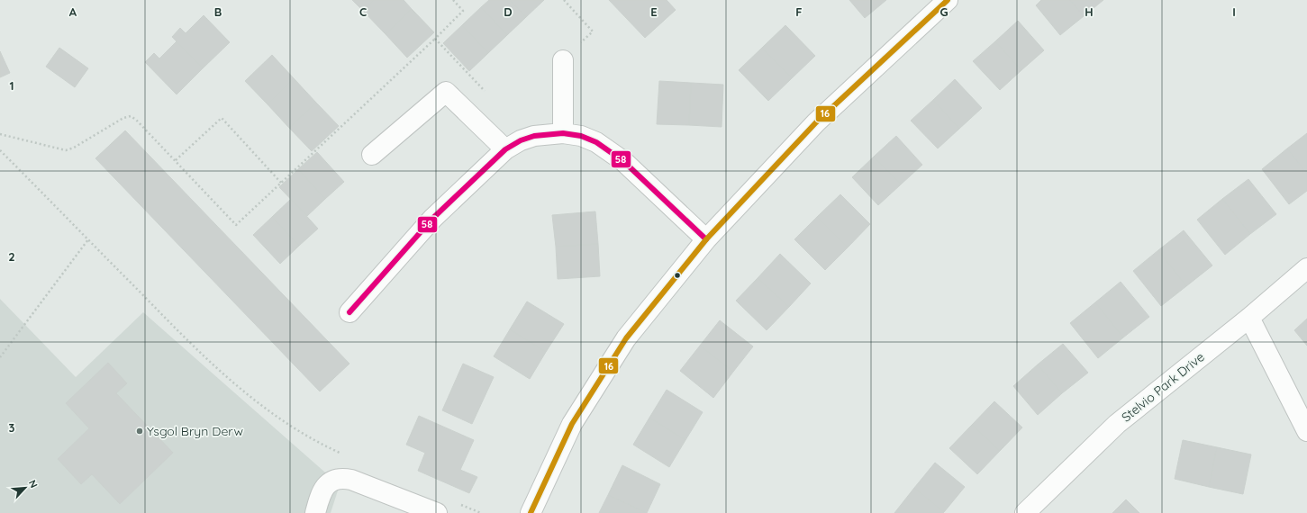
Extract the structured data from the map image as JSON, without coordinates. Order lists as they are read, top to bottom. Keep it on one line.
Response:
{"streets":{"street":["Stelvio Park Drive"]},"places":["Ysgol Bryn Derw"],"lines":["transit line 16","transit line 58"],"north":"top right","grid":{"columns":["A","B","C","D","E","F","G","H","I"],"rows":["1","2","3"]}}
